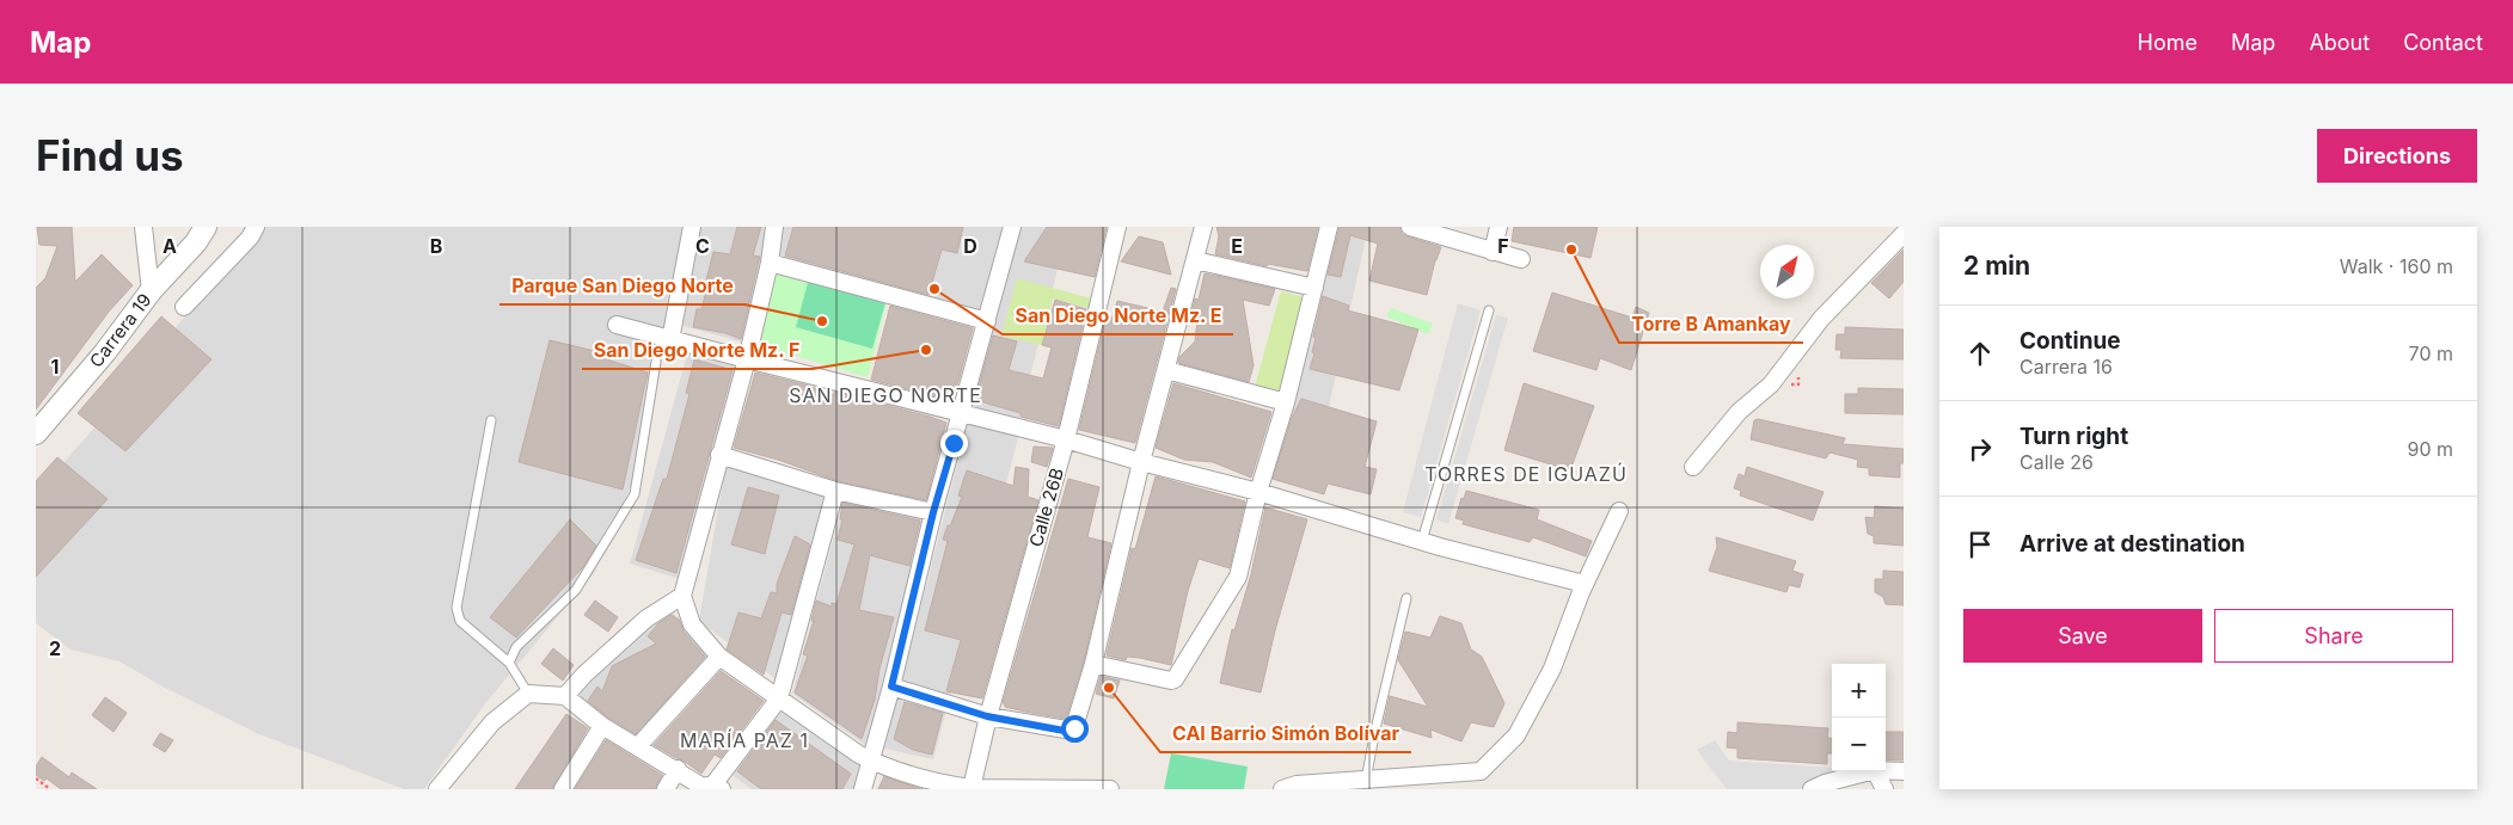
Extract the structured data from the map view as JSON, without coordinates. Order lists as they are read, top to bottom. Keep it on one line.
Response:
{"streets":{"street":["Carrera 19","Calle 26B"]},"districts":["SAN DIEGO NORTE","TORRES DE IGUAZÚ","MARÍA PAZ 1"],"places":["Torre B Amankay","San Diego Norte Mz. E","Parque San Diego Norte","San Diego Norte Mz. F","CAI Barrio Simón Bolívar"],"north":"top right","page":{"header":"Map","nav":["Home","Map","About","Contact"],"buttons":["Directions",["Save","Share"]],"title":"Find us","heading":["2 min","Walk · 160 m"],"list":[["Continue","Carrera 16","70 m"],["Turn right","Calle 26","90 m"],"Arrive at destination"],"map_buttons":["+","−"]},"grid":{"columns":["A","B","C","D","E","F"],"rows":["1","2"]}}
